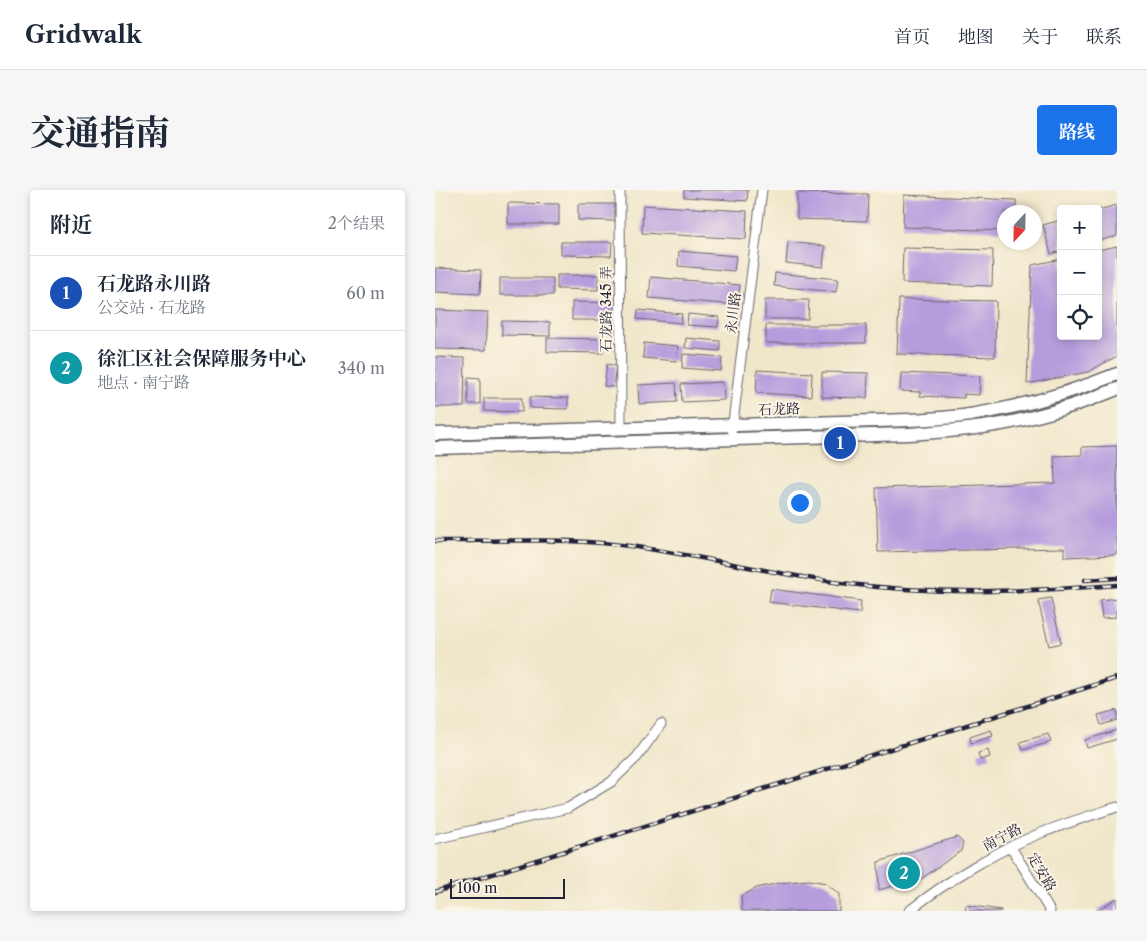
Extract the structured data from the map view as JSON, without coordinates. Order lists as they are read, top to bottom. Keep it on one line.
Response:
{"streets":{"main road":["石龙路"],"street":["石龙路 345 弄","永川路","南宁路","定安路"]},"crossings":[["石龙路 345 弄","石龙路"],["永川路","石龙路"],["南宁路","定安路"]],"scale_bar":"100 m","north":"bottom","page":{"header":"Gridwalk","nav":["首页","地图","关于","联系"],"title":"交通指南","buttons":"路线","heading":["附近","2个结果"],"map_buttons":["+","−"],"list":[{"mark":"1","name":"石龙路永川路","note":"公交站 · 石龙路","value":"60 m"},{"mark":"2","name":"徐汇区社会保障服务中心","note":"地点 · 南宁路","value":"340 m"}],"pins":["1","2"],"scale":"100 m"}}
